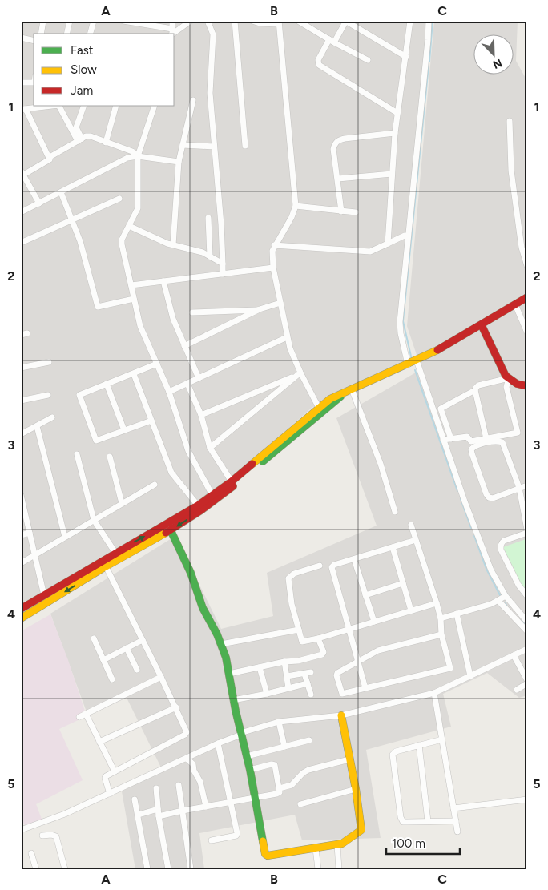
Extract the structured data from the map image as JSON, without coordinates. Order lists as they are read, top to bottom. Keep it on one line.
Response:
{"legend":["Fast","Slow","Jam"],"scale_bar":"100 m","north":"bottom right","grid":{"columns":["A","B","C"],"rows":["1","2","3","4","5"]}}
